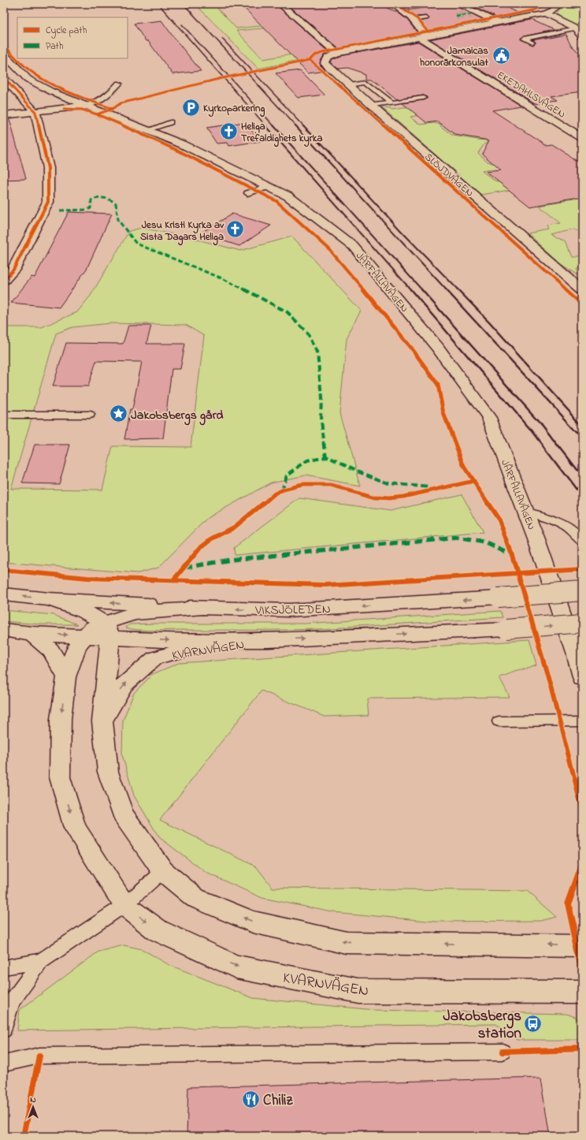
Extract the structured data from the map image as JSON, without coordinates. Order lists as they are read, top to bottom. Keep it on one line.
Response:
{"streets":{"street":["EKEDAHLSVÄGEN","SLÖJDVÄGEN","JÄRFÄLLAVÄGEN","VIKSJÖLEDEN","KVARNVÄGEN"]},"places":{"public building":["Jamaicas honorärkonsulat"],"parking":["Kyrkoparkering"],"church":["Heliga Trefaldighets kyrka","Jesu Kristi Kyrka av Sista Dagars Heliga"],"place":["Jakobsbergs gård"],"bus stop":["Jakobsbergs station"],"restaurant":["Chiliz"]},"legend":["Cycle path","Path"],"north":"top"}
